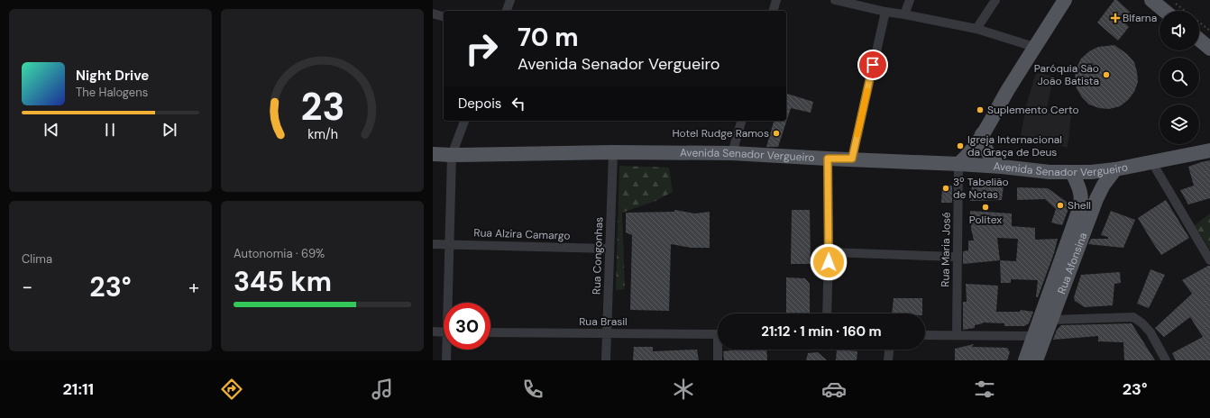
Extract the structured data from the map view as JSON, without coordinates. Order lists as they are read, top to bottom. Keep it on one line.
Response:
{"streets":{"main road":["Avenida Senador Vergueiro","Rua Afonsina"],"street":["Rua Alzira Camargo","Rua Maria José","Rua Congonhas","Rua Brasil"]},"crossings":[["Avenida Senador Vergueiro","Rua Maria José"],["Avenida Senador Vergueiro","Rua Congonhas"],["Avenida Senador Vergueiro","Rua Afonsina"],["Rua Alzira Camargo","Rua Congonhas"],["Rua Congonhas","Rua Brasil"]],"places":{"health":["BIfarna"],"other":["Paróquia São João Batista","Suplemento Certo","Hotel Rudge Ramos","Igreja Internacional da Graça de Deus","3º Tabelião de Notas","Shell","Politex"]},"page":{"turn":["70 m","Avenida Senador Vergueiro"],"song":["Night Drive","The Halogens"],"then":"Depois","tile":["Clima",["Autonomia · 69%","345 km"]],"heat":["−","23°","+"],"limit":"30","trip":"21:12 · 1 min · 160 m","tabs":["21:11","23°"],"gauge":["23","km/h"]}}
